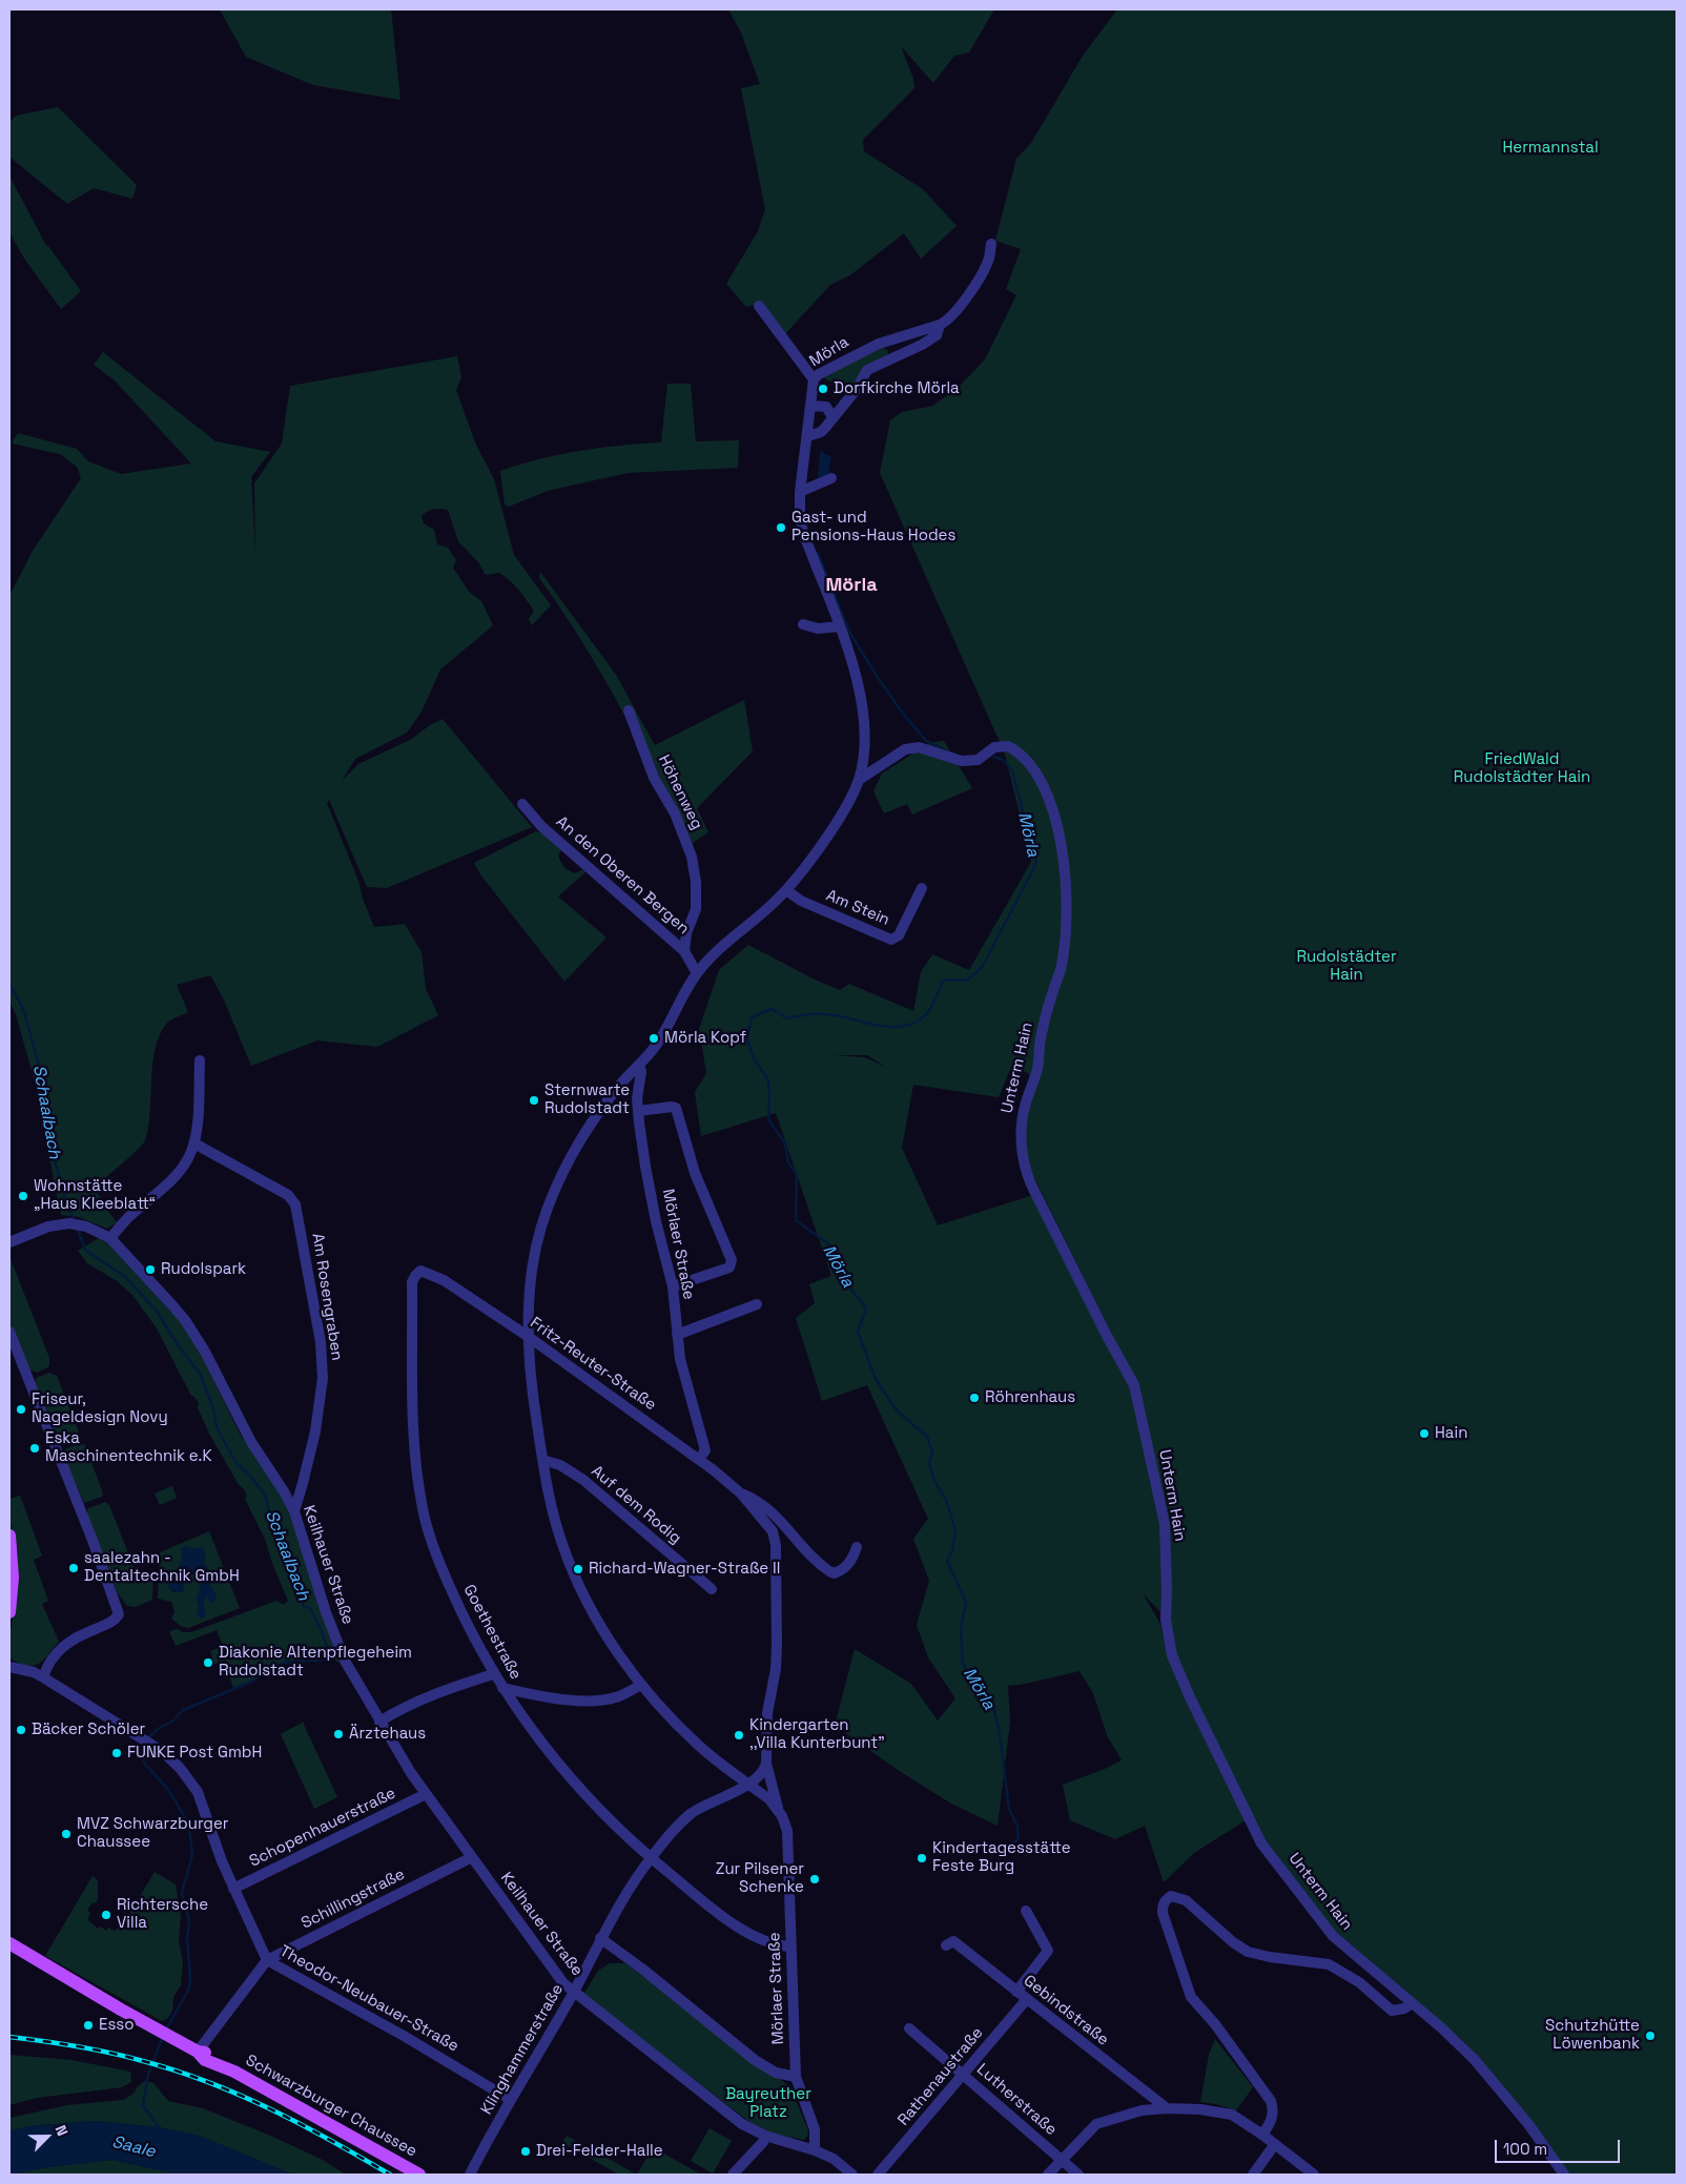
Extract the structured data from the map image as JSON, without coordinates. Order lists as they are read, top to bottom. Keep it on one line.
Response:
{"streets":{"main road":["Schwarzburger Chaussee"],"street":["Mörla","Höhenweg","An den Oberen Bergen","Am Stein","Unterm Hain","Mörlaer Straße","Am Rosengraben","Fritz-Reuter-Straße","Auf dem Rodig","Keilhauer Straße","Goethestraße","Schopenhauerstraße","Schillingstraße","Theodor-Neubauer-Straße","Gebindstraße","Klinghammerstraße","Rathenaustraße","Lutherstraße"]},"crossings":[["Mörla","An den Oberen Bergen"],["Mörla","Am Stein"],["Mörla","Unterm Hain"],["Mörla","Mörlaer Straße"],["Mörla","Fritz-Reuter-Straße"],["Mörla","Auf dem Rodig"],["Mörla","Klinghammerstraße"],["Höhenweg","An den Oberen Bergen"],["Mörlaer Straße","Fritz-Reuter-Straße"],["Mörlaer Straße","Goethestraße"],["Am Rosengraben","Keilhauer Straße"],["Fritz-Reuter-Straße","Goethestraße"],["Keilhauer Straße","Schopenhauerstraße"],["Keilhauer Straße","Schillingstraße"],["Keilhauer Straße","Klinghammerstraße"],["Goethestraße","Klinghammerstraße"],["Schopenhauerstraße","Theodor-Neubauer-Straße"],["Schillingstraße","Theodor-Neubauer-Straße"],["Schillingstraße","Schwarzburger Chaussee"],["Theodor-Neubauer-Straße","Klinghammerstraße"],["Gebindstraße","Rathenaustraße"],["Rathenaustraße","Lutherstraße"]],"districts":["Mörla"],"water":["Mörla","Schaalbach","Saale"],"parks":["Hermannstal","FriedWald Rudolstädter Hain","Rudolstädter Hain","Bayreuther Platz"],"places":["Dorfkirche Mörla","Gast- und Pensions-Haus Hodes","Mörla Kopf","Sternwarte Rudolstadt","Wohnstätte „Haus Kleeblatt“","Rudolspark","Röhrenhaus","Friseur, Nageldesign Novy","Hain","Eska Maschinentechnik e.K","saalezahn - Dentaltechnik GmbH","Richard-Wagner-Straße II","Diakonie Altenpflegeheim Rudolstadt","Bäcker Schöler","Ärztehaus","Kindergarten ,,Villa Kunterbunt\"","FUNKE Post GmbH","MVZ Schwarzburger Chaussee","Kindertagesstätte Feste Burg","Zur Pilsener Schenke","Richtersche Villa","Esso","Schutzhütte Löwenbank","Drei-Felder-Halle"],"scale_bar":"100 m","north":"top right"}
